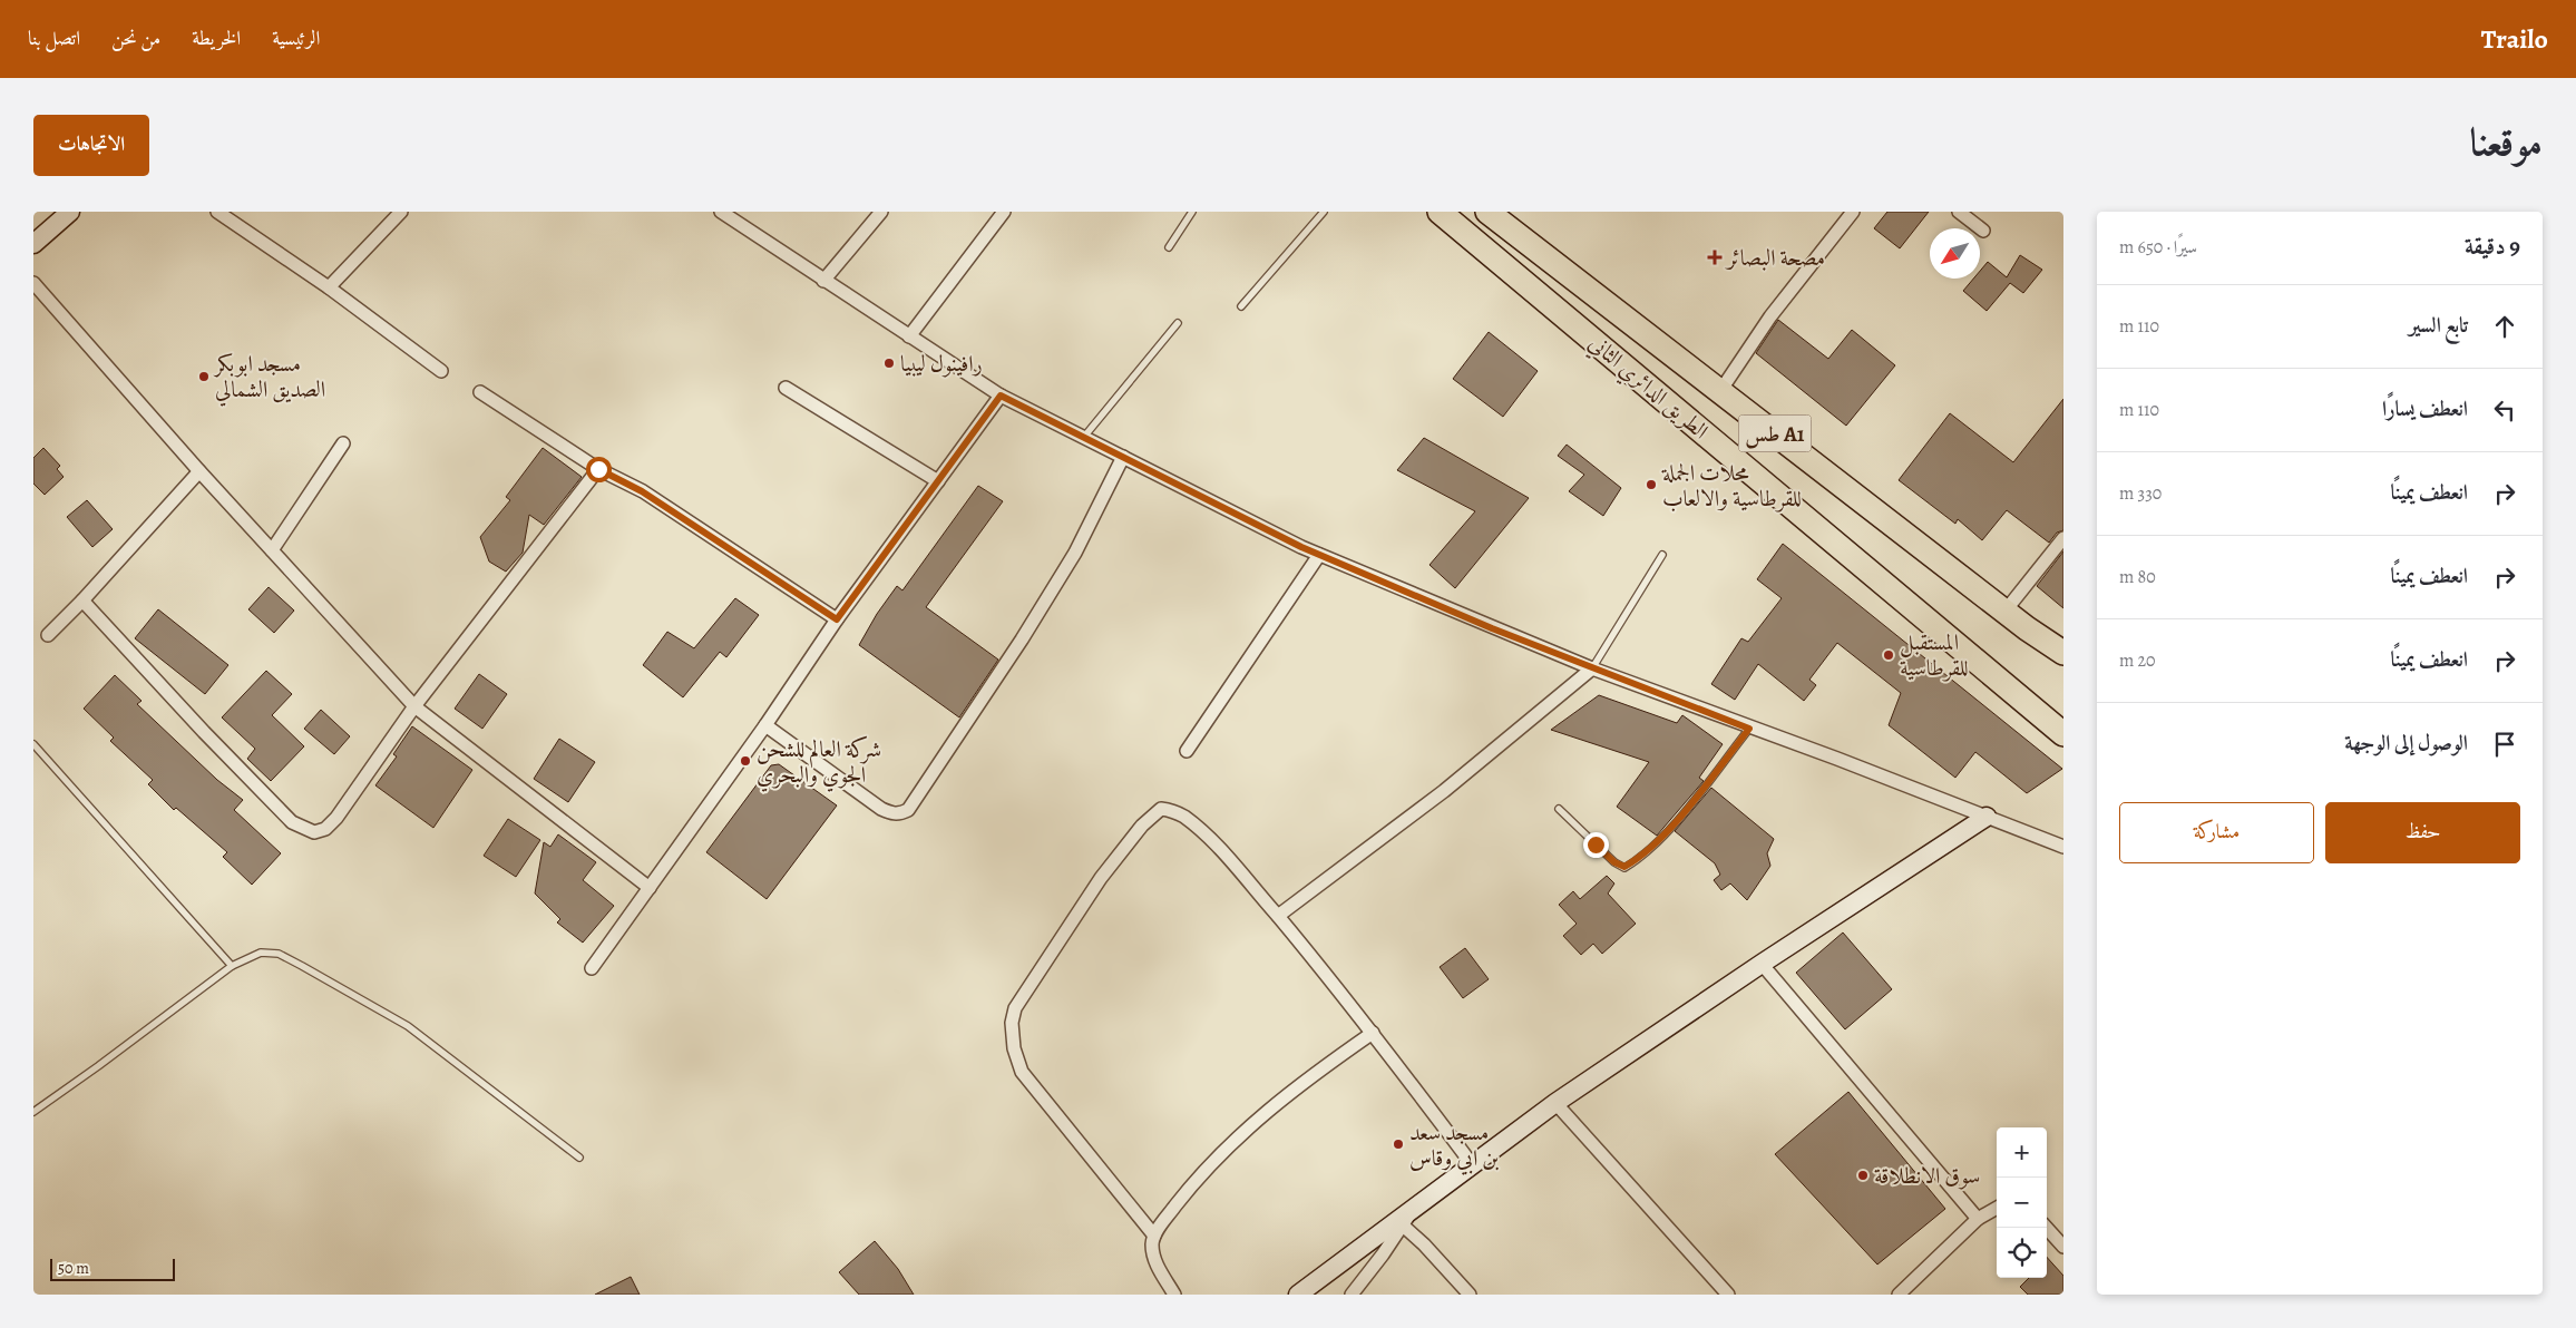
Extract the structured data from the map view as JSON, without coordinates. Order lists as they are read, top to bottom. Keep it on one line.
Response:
{"streets":{"highway":["الطريق الدائري الثاني","طس A1"]},"places":{"health":["مصحة البصائر"],"other":["رافينول ليبيا","مسجد ابوبكر الصديق الشمالي","محلات الجملة للقرطاسية والالعاب","المستقبل للقرطاسية","شركة العالم للشحن الجوي والبحري","مسجد سعد بن ابي وقاس","سوق الانطلاقة"]},"scale_bar":"50 m","north":"bottom left","page":{"header":"Trailo","nav":["الرئيسية","الخريطة","من نحن","اتصل بنا"],"title":"موقعنا","buttons":["الاتجاهات",["حفظ","مشاركة"]],"heading":["9 دقيقة","سيرًا · 650 m"],"list":[["تابع السير","110 m"],["انعطف يسارًا","110 m"],["انعطف يمينًا","330 m"],["انعطف يمينًا","80 m"],["انعطف يمينًا","20 m"],"الوصول إلى الوجهة"],"map_buttons":["+","−"],"scale":"50 m"}}
